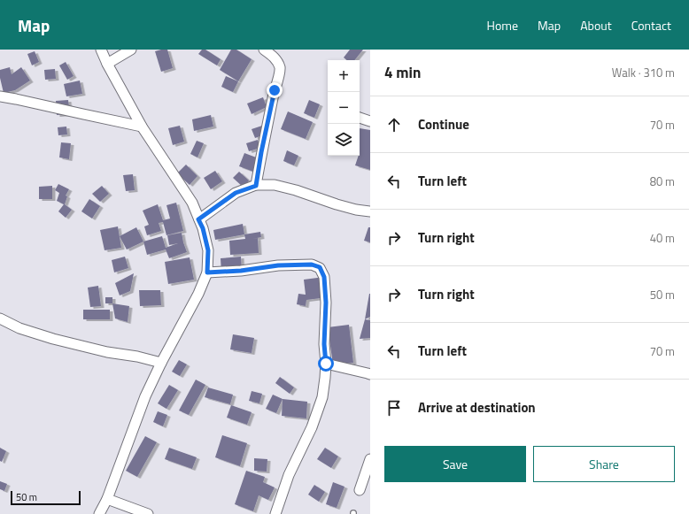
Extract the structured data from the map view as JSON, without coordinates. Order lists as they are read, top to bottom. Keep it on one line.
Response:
{"scale_bar":"50 m","page":{"header":"Map","nav":["Home","Map","About","Contact"],"heading":["4 min","Walk · 310 m"],"map_buttons":["+","−"],"list":[["Continue","70 m"],["Turn left","80 m"],["Turn right","40 m"],["Turn right","50 m"],["Turn left","70 m"],"Arrive at destination"],"buttons":["Save","Share"],"scale":"50 m"}}
